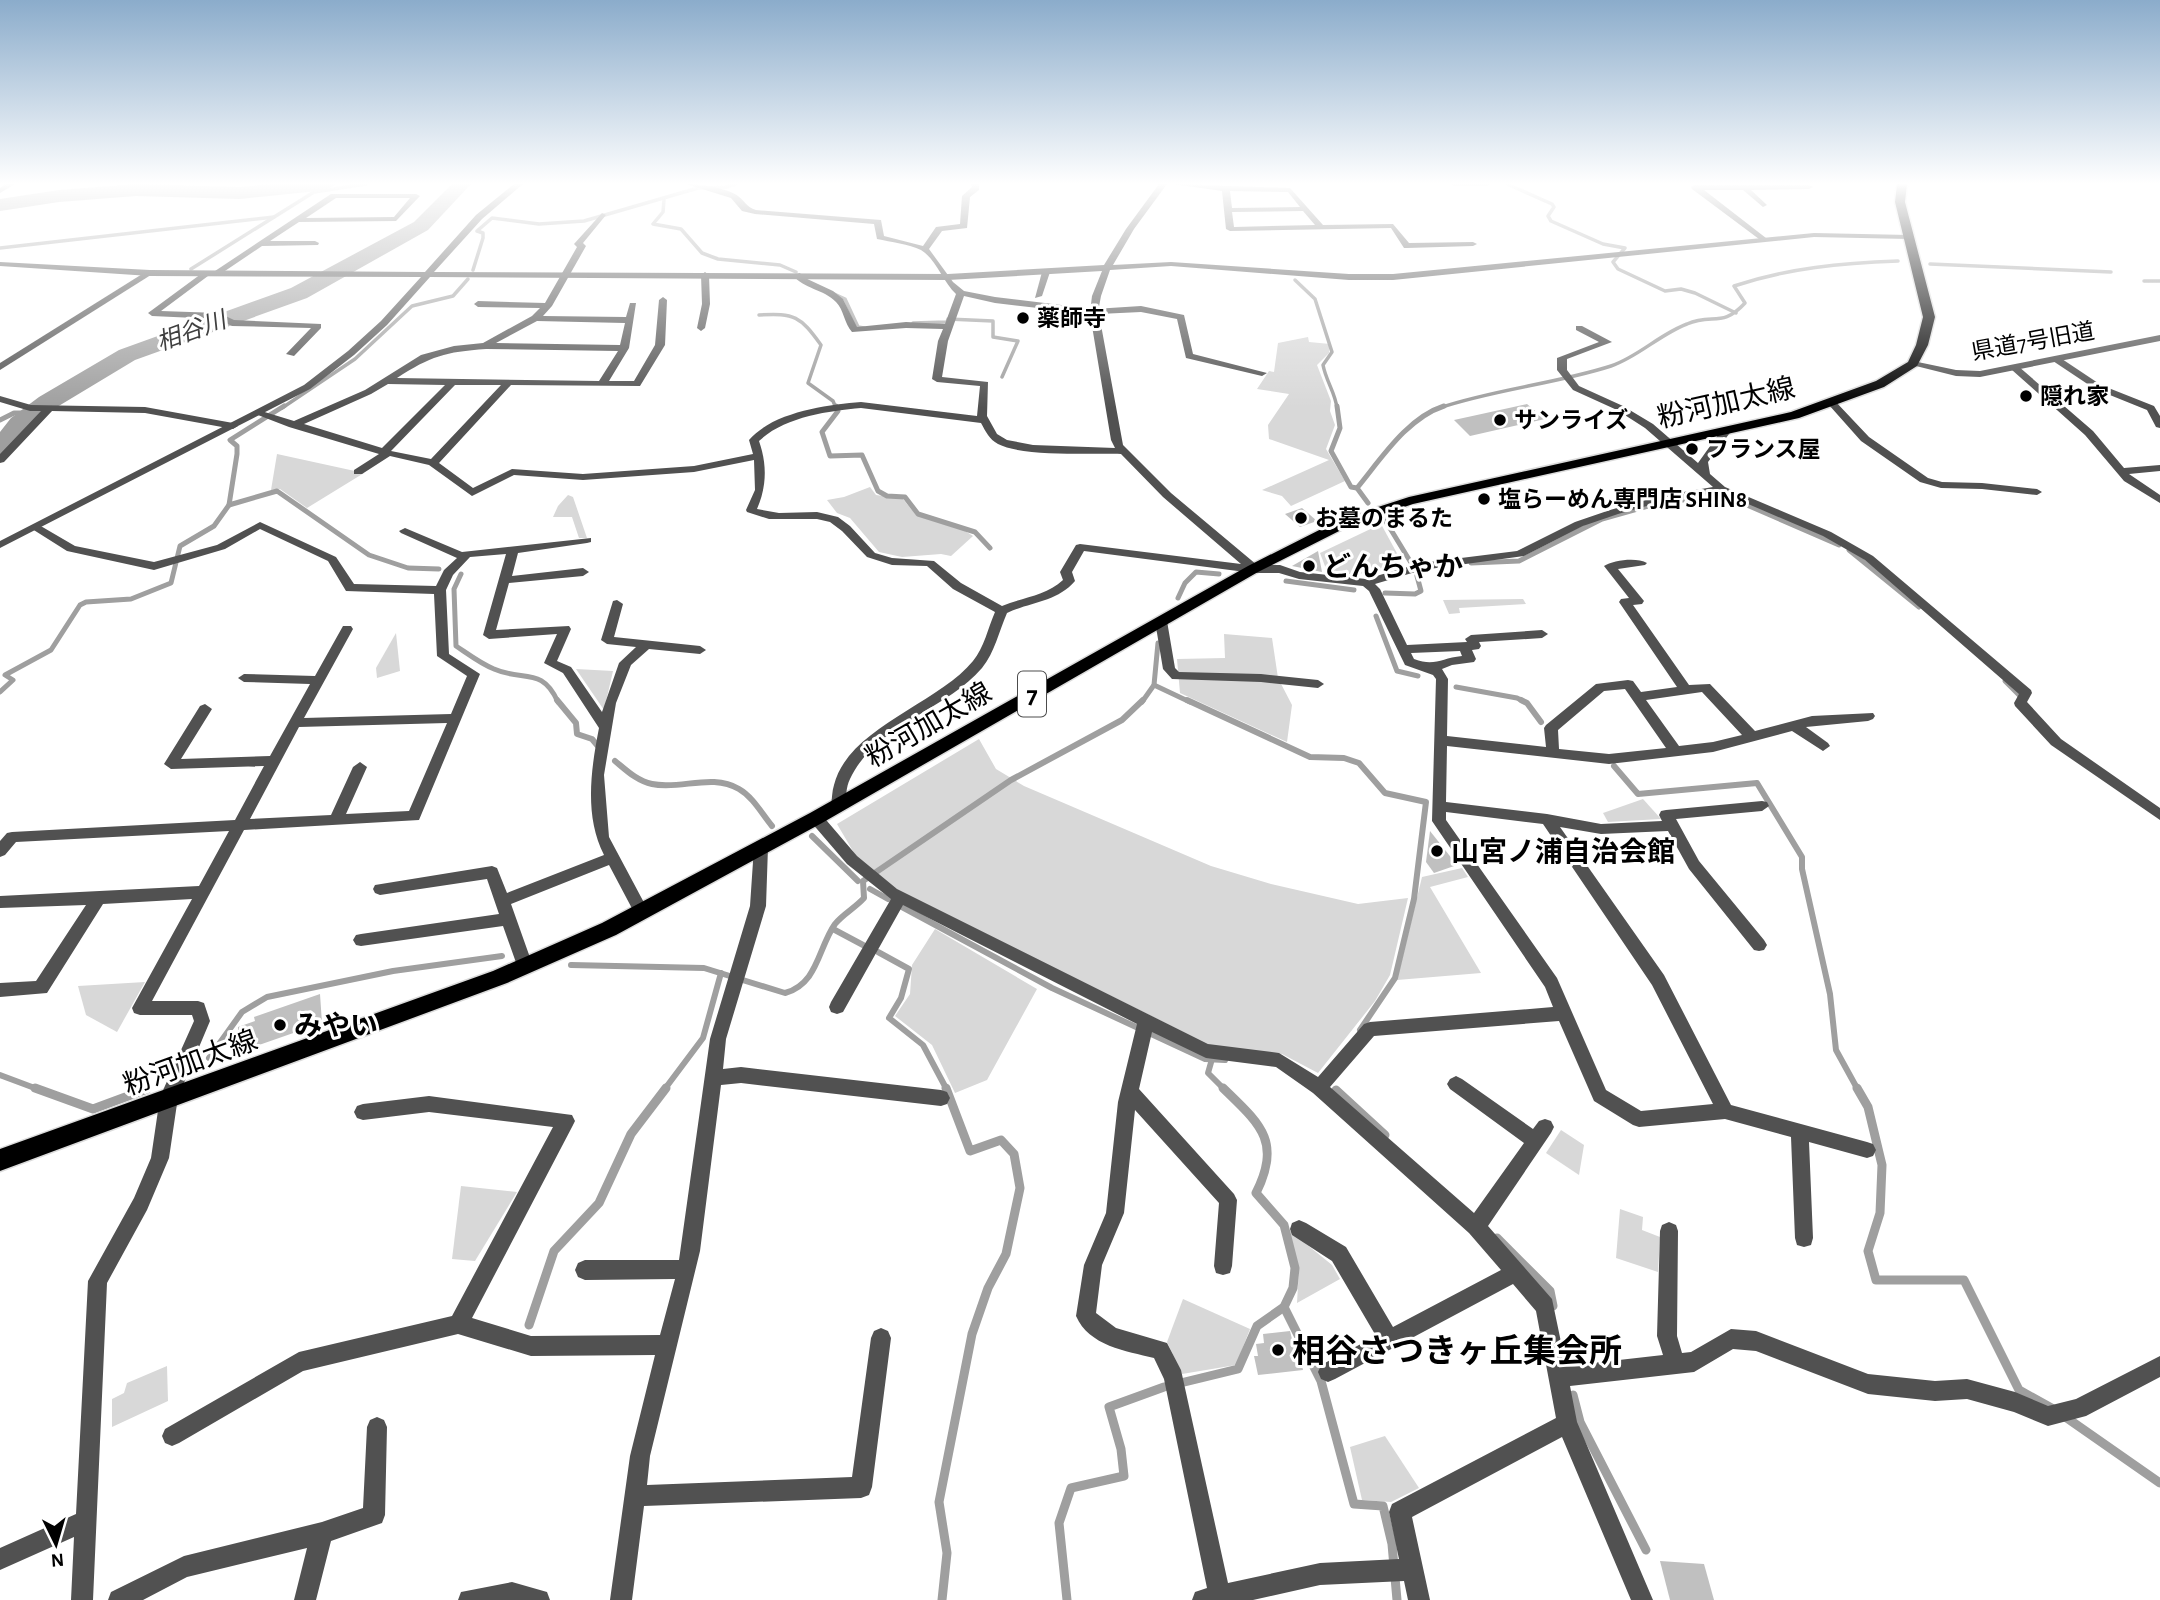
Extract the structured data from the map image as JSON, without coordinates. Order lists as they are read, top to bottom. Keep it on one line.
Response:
{"streets":{"main road":["粉河加太線","7"],"street":["県道7号旧道"]},"crossings":[["県道7号旧道","粉河加太線"]],"water":["相谷川"],"places":["薬師寺","隠れ家","サンライズ","フランス屋","塩らーめん専門店 SHIN8","お墓のまるた","どんちゃか","山宮ノ浦自治会館","みやい","相谷さつきヶ丘集会所"],"north":"bottom"}
